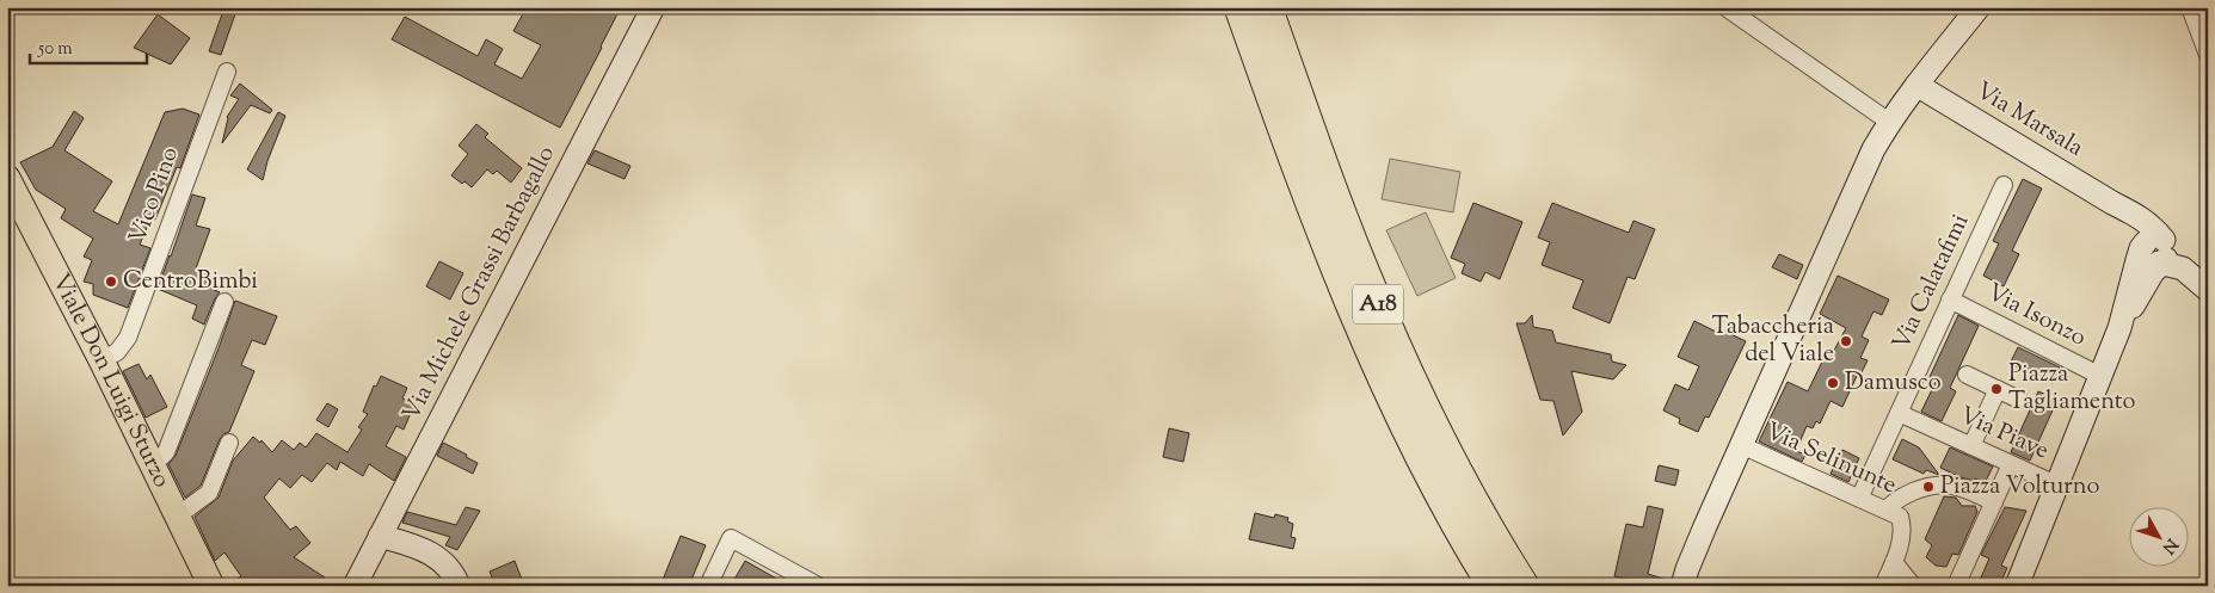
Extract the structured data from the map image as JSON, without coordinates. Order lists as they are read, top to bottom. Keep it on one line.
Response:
{"streets":{"highway":["A18"],"main road":["Viale Don Luigi Sturzo"],"street":["Via Marsala","Vico Pino","Via Calatafimi","Via Michele Grassi Barbagallo","Via Isonzo","Via Piave","Via Selinunte"]},"crossings":[["Vico Pino","Viale Don Luigi Sturzo"],["Via Calatafimi","Via Isonzo"],["Via Calatafimi","Via Piave"],["Via Calatafimi","Via Selinunte"]],"places":["CentroBimbi","Tabaccheria del Viale","Damusco","Piazza Tagliamento","Piazza Volturno"],"scale_bar":"50 m","north":"bottom right"}
